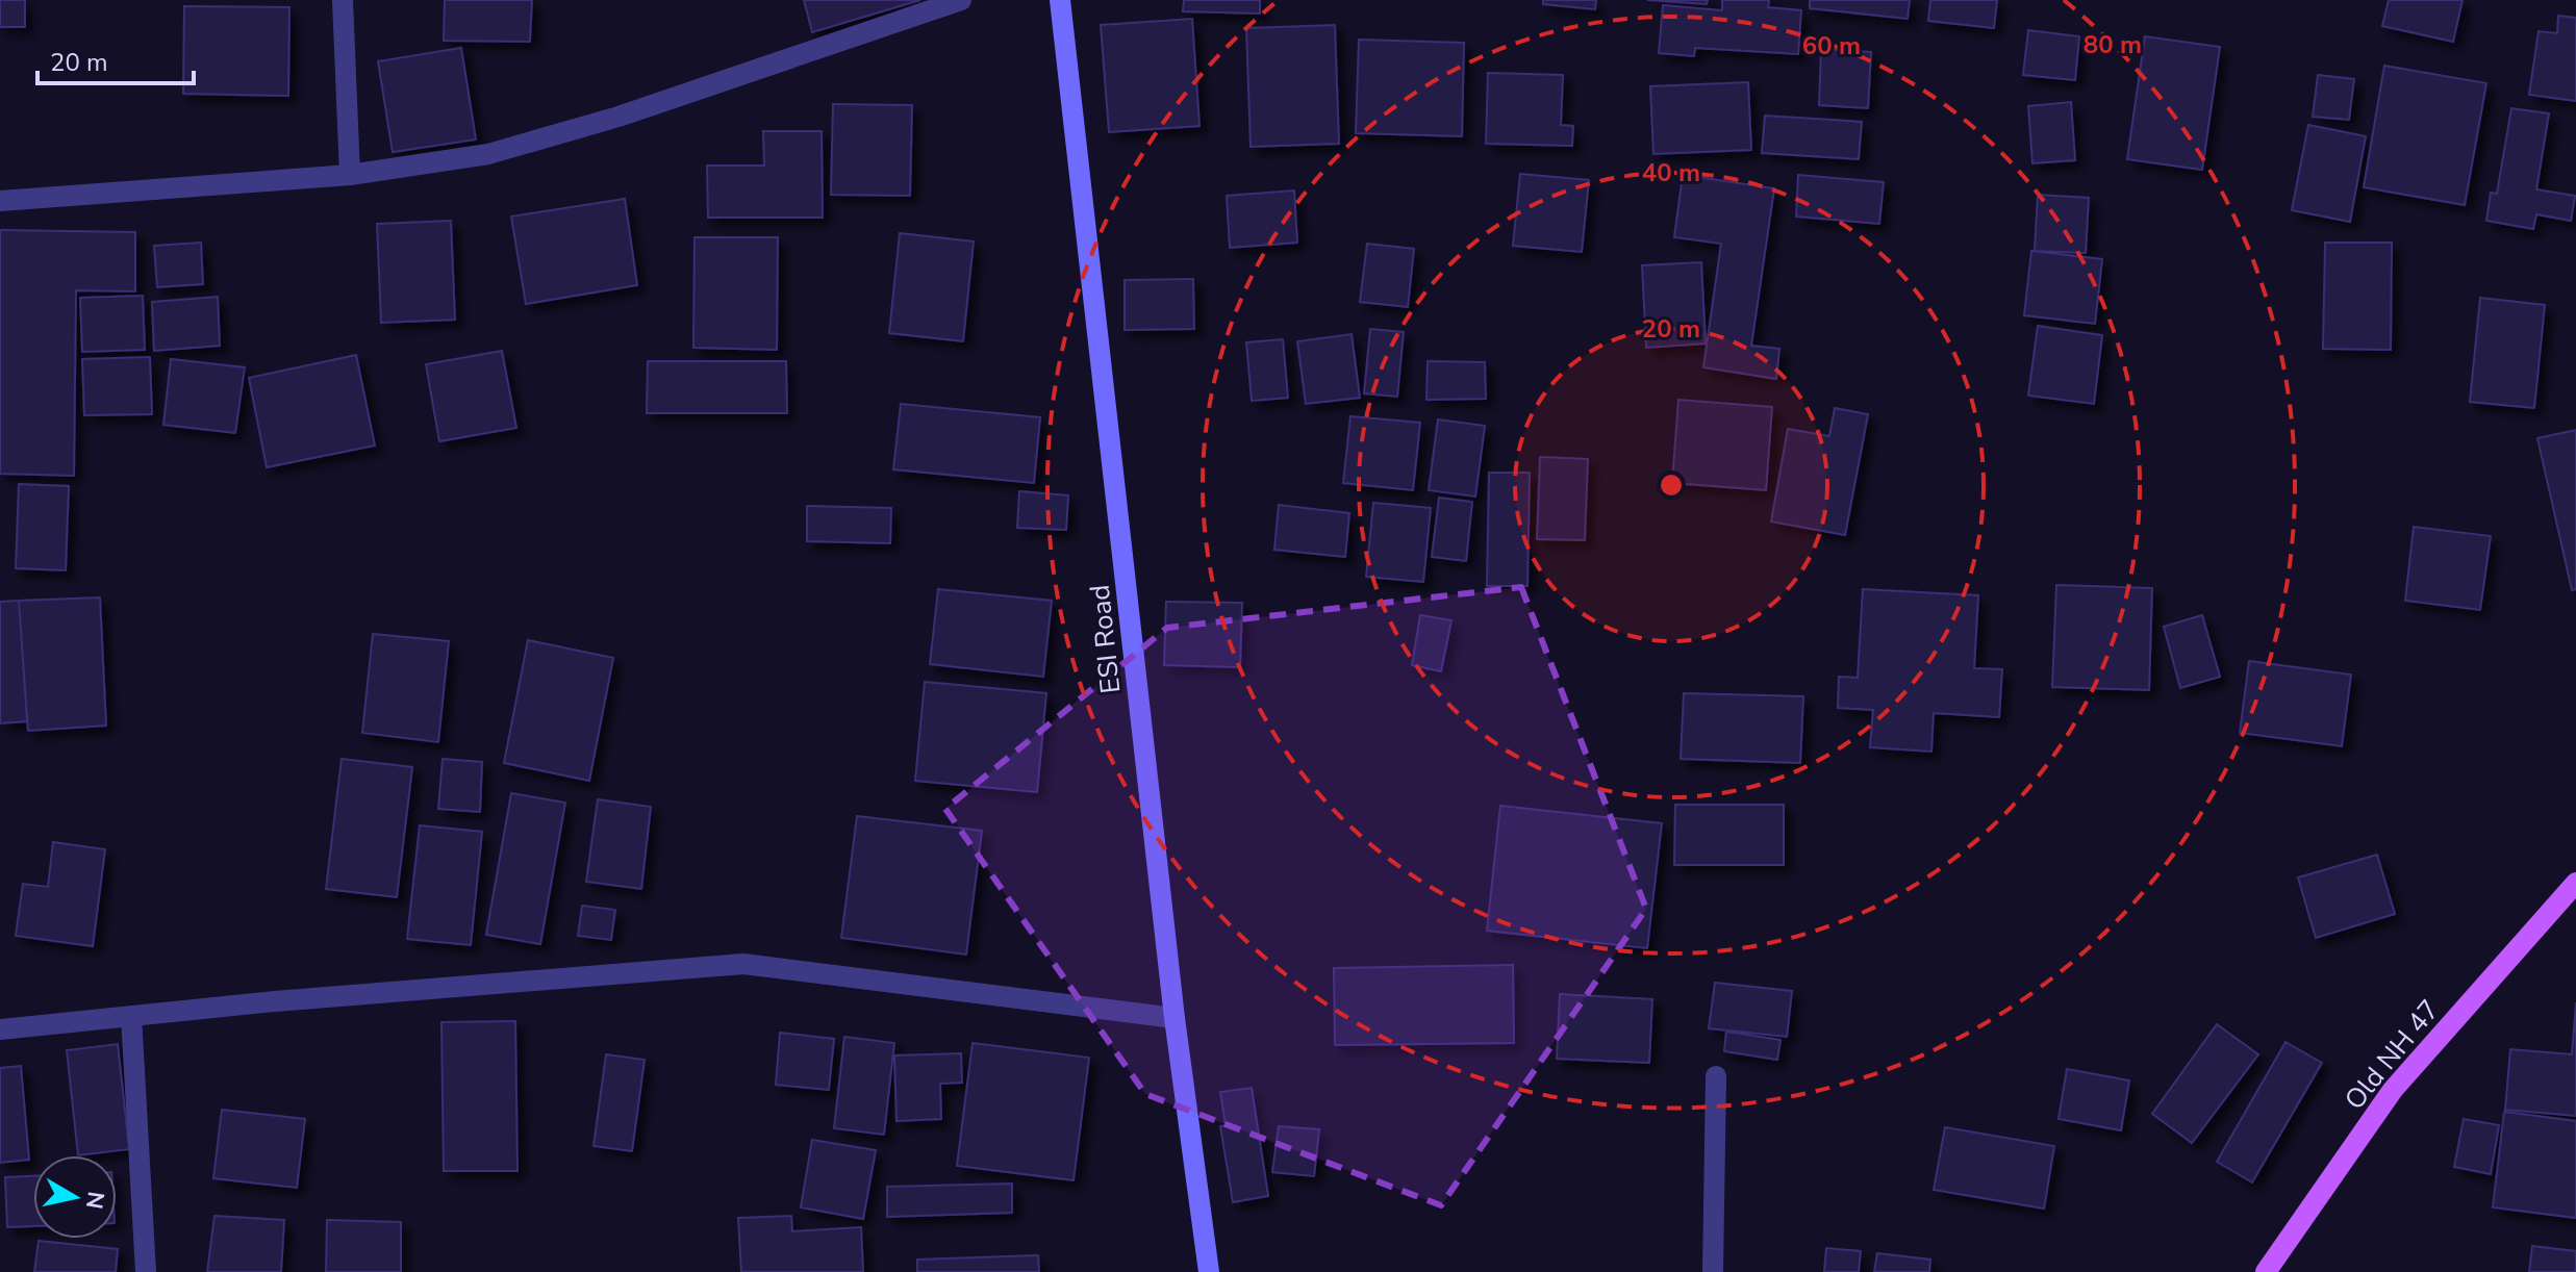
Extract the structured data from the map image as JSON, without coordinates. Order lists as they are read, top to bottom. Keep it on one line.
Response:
{"streets":{"main road":["ESI Road","Old NH 47"]},"scale_bar":"20 m","north":"right","rings":["80 m","60 m","40 m","20 m"]}
